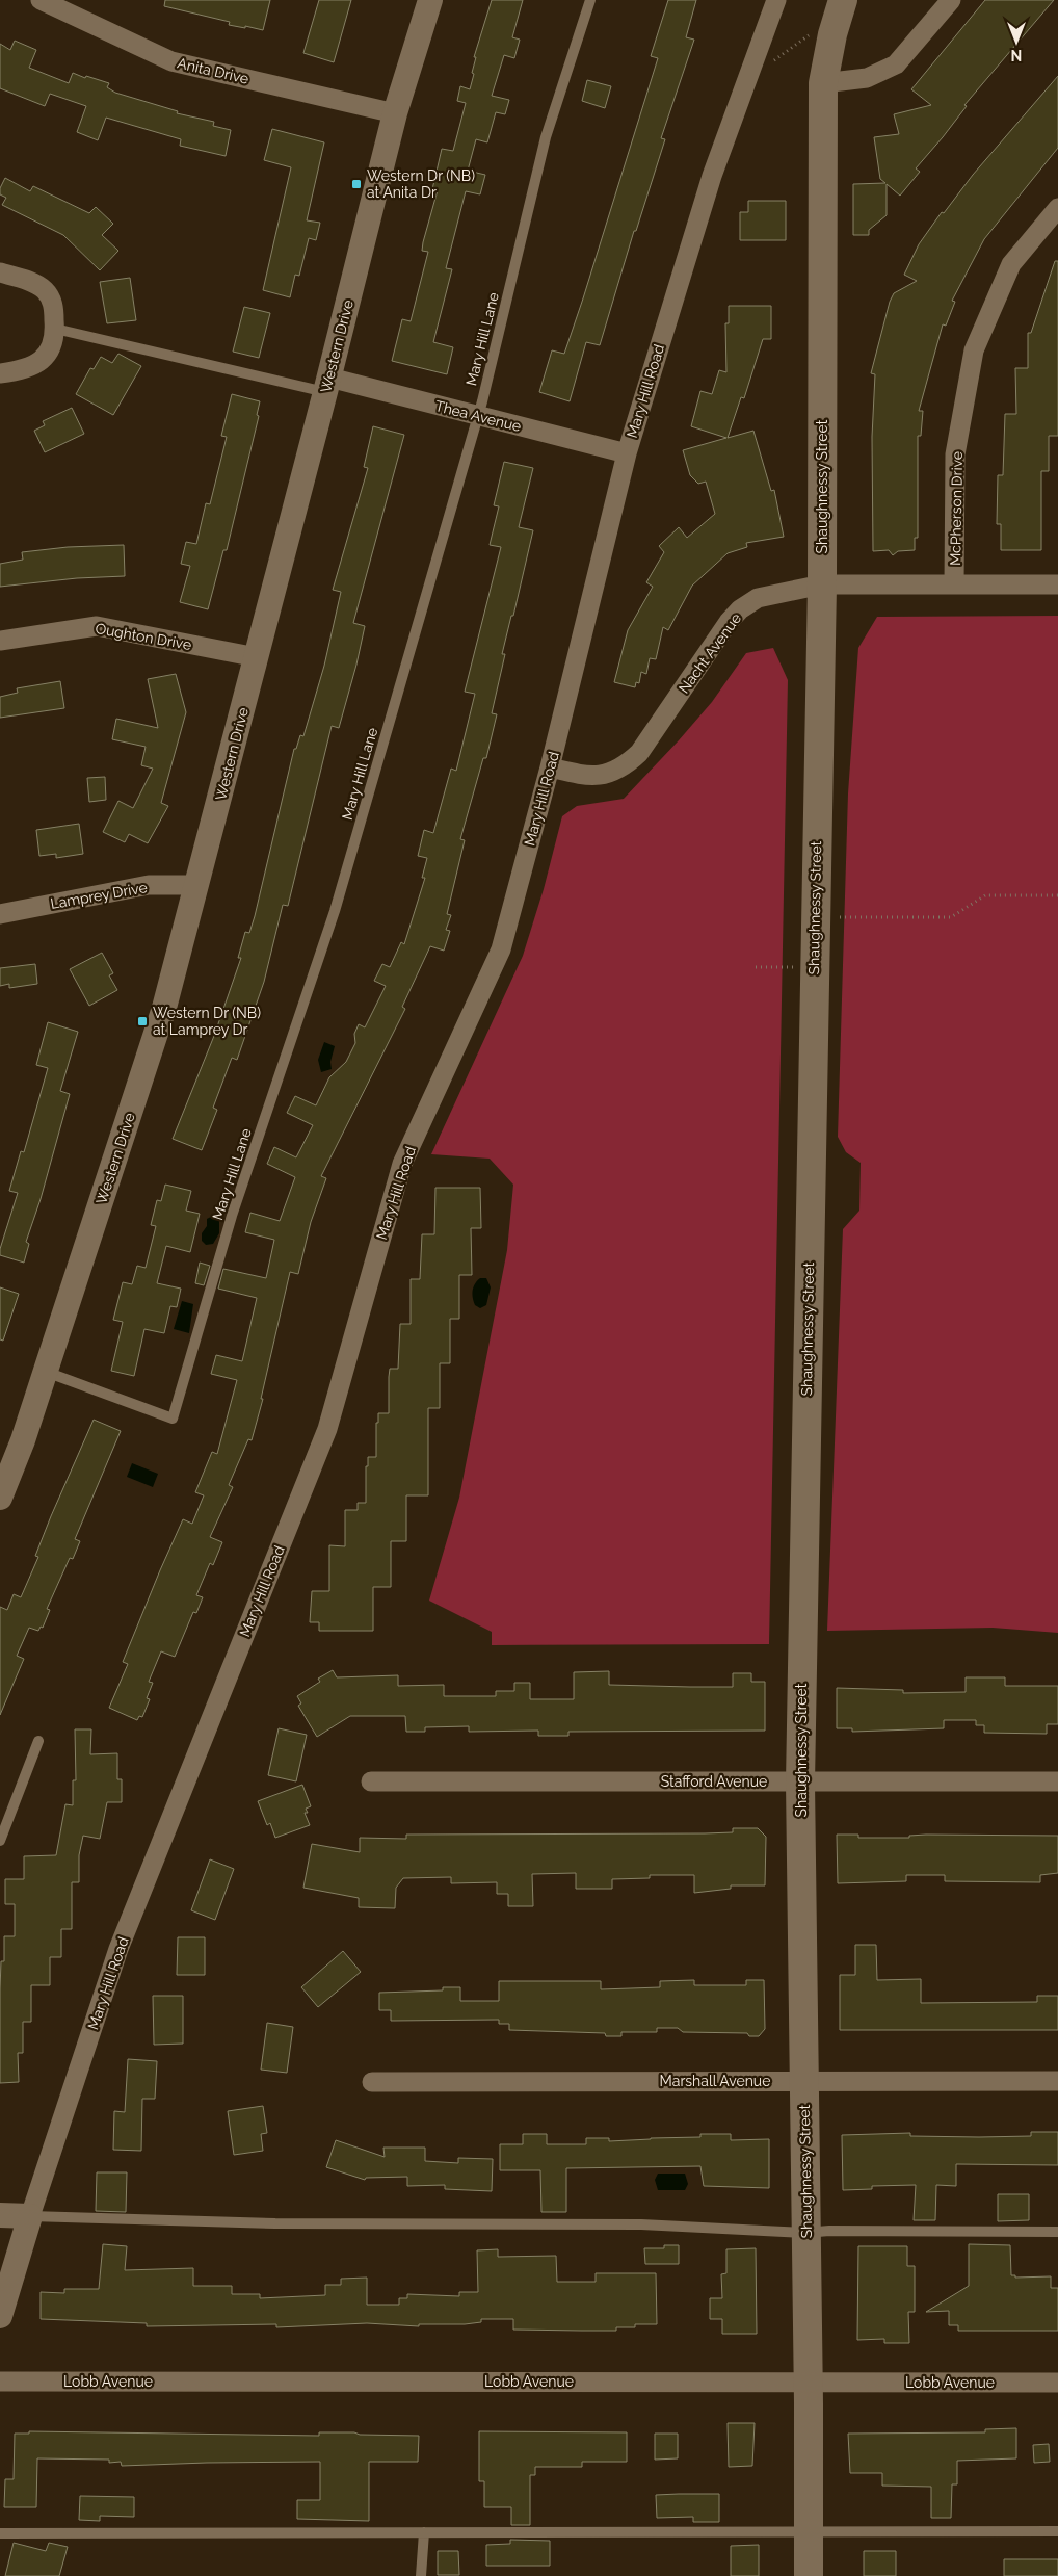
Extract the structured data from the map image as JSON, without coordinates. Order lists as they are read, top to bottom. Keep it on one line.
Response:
{"streets":{"main road":["Shaughnessy Street"],"street":["Anita Drive","Western Drive","Mary Hill Road","Thea Avenue","McPherson Drive","Oughton Drive","Nacht Avenue","Lamprey Drive","Stafford Avenue","Marshall Avenue","Lobb Avenue"],"lane":["Mary Hill Lane"]},"crossings":[["Anita Drive","Western Drive"],["Mary Hill Lane","Western Drive"],["Mary Hill Lane","Thea Avenue"],["Western Drive","Thea Avenue"],["Western Drive","Oughton Drive"],["Western Drive","Lamprey Drive"],["Mary Hill Road","Thea Avenue"],["Mary Hill Road","Nacht Avenue"],["Shaughnessy Street","Nacht Avenue"],["Shaughnessy Street","Stafford Avenue"],["Shaughnessy Street","Marshall Avenue"],["Shaughnessy Street","Lobb Avenue"],["McPherson Drive","Nacht Avenue"]],"places":{"transit":["Western Dr (NB) at Anita Dr","Western Dr (NB) at Lamprey Dr"]},"north":"bottom"}
